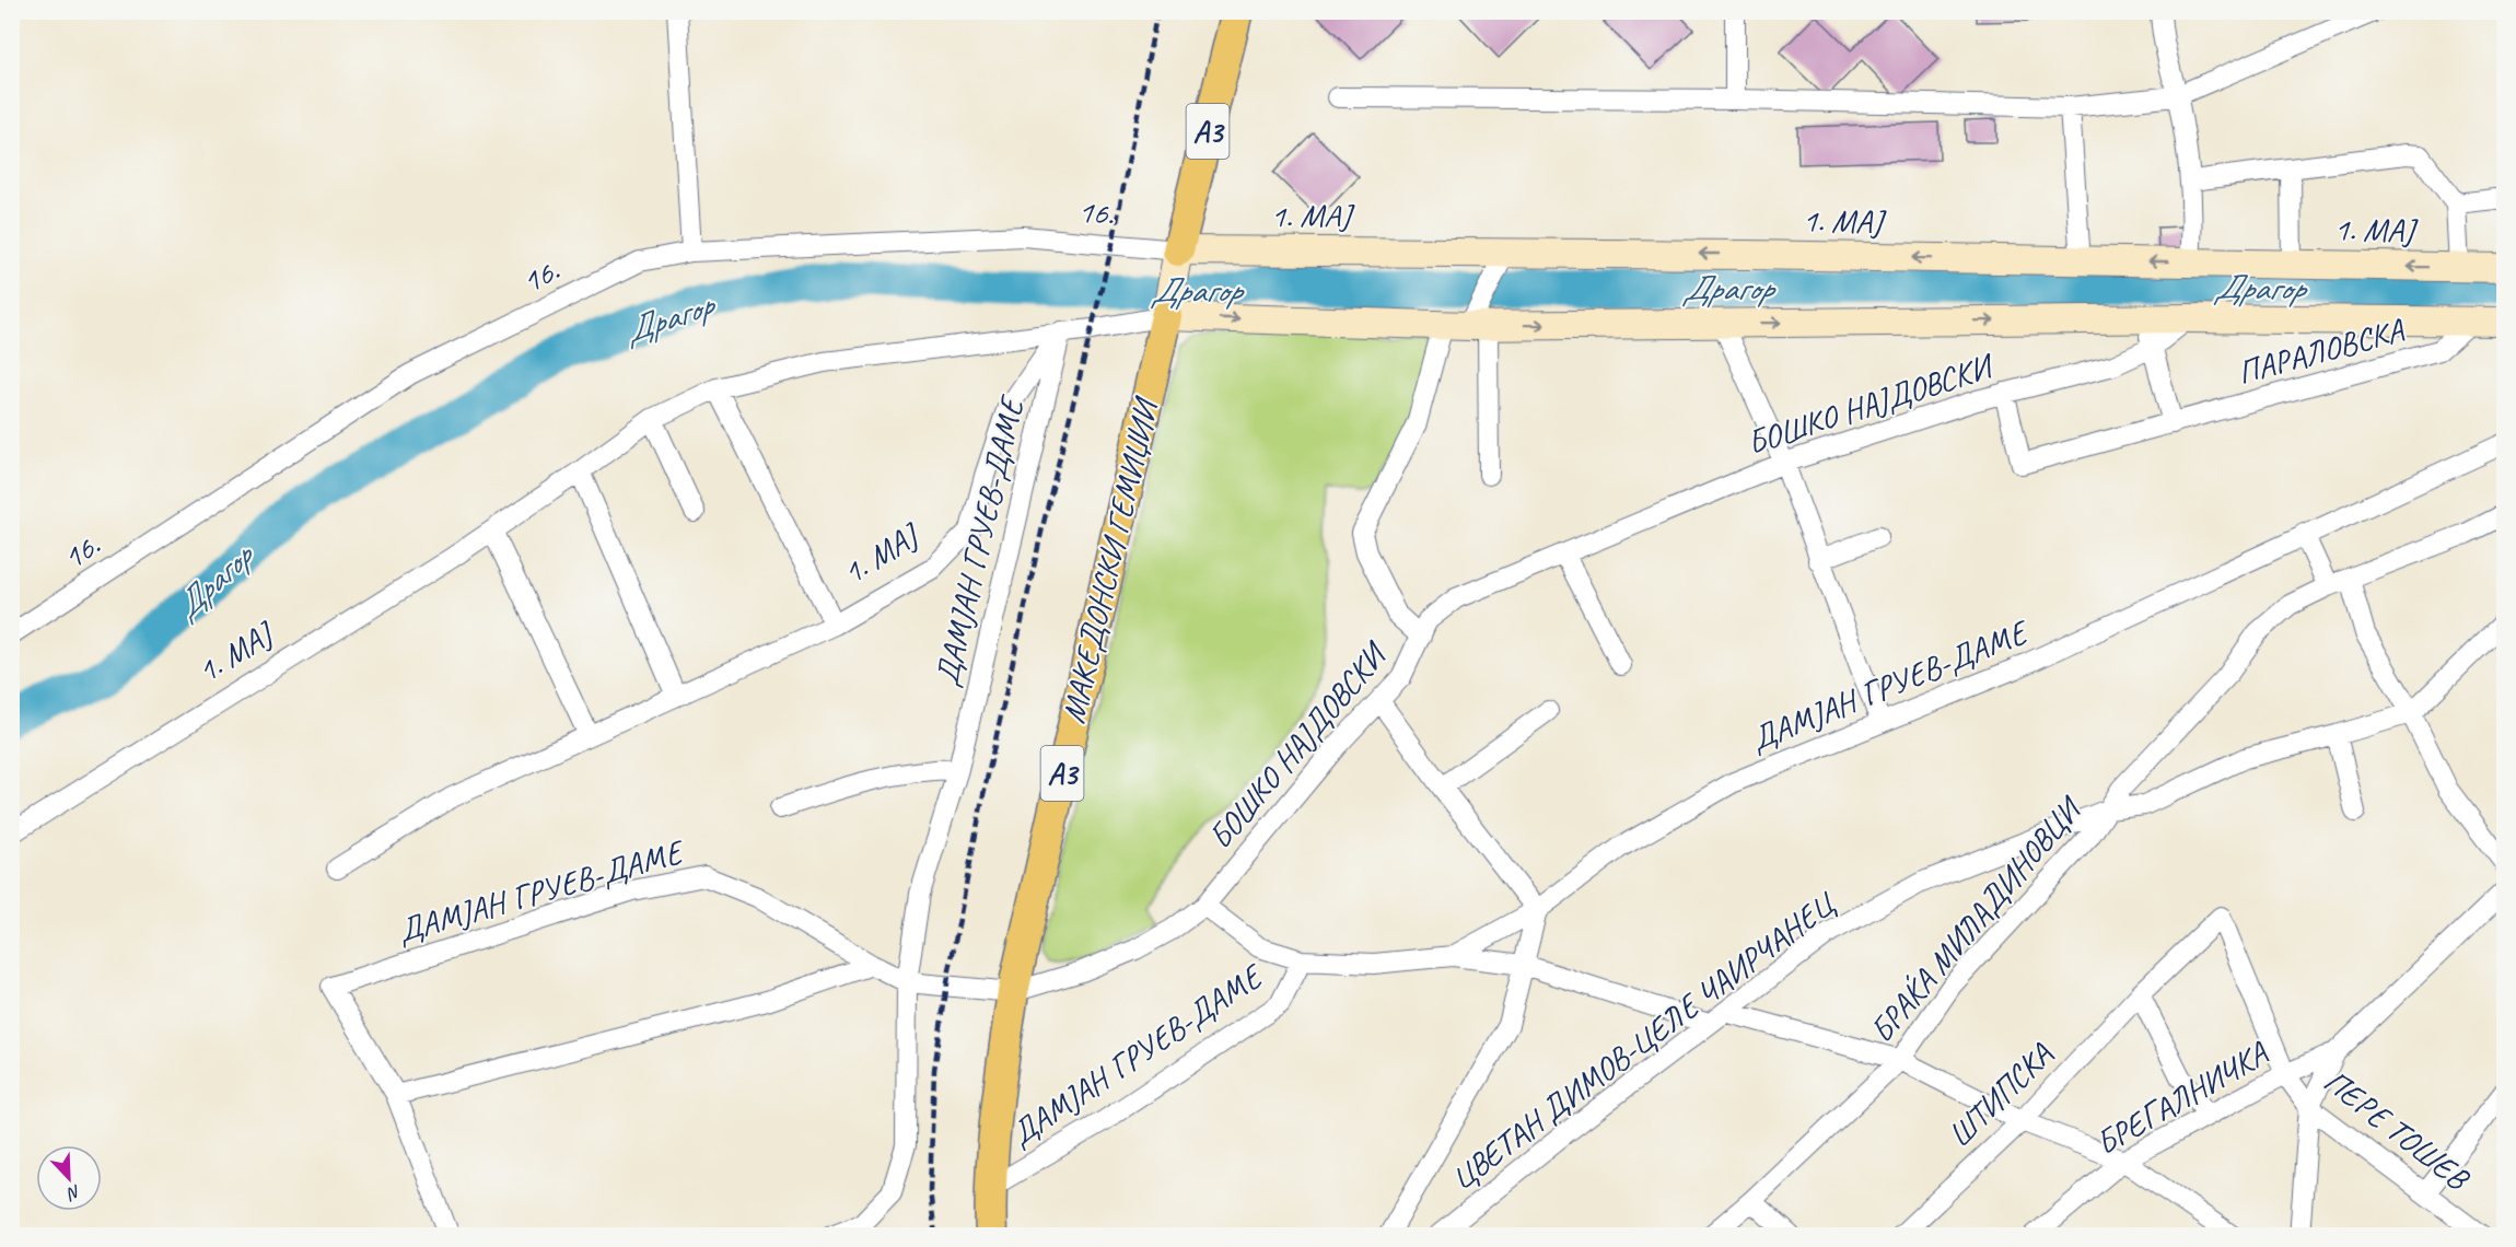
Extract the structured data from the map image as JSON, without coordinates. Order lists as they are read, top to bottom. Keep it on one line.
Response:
{"streets":{"main road":["A3","МАКЕДОНСКИ ГЕМИЏИИ"],"street":["16.","1. МАЈ","ПАРАЛОВСКА","БОШКО НАЈДОВСКИ","ДАМЈАН ГРУЕВ-ДАМЕ","БРАЌА МИЛАДИНОВЦИ","ЦВЕТАН ДИМОВ-ЦЕЛЕ ЧАИРЧАНЕЦ","ШТИПСКА","БРЕГАЛНИЧКА","ПЕРЕ ТОШЕВ"]},"crossings":[["A3","16."],["A3","1. МАЈ"],["A3","МАКЕДОНСКИ ГЕМИЏИИ"],["16.","1. МАЈ"],["1. МАЈ","ПАРАЛОВСКА"],["1. МАЈ","БОШКО НАЈДОВСКИ"],["1. МАЈ","ДАМЈАН ГРУЕВ-ДАМЕ"],["1. МАЈ","МАКЕДОНСКИ ГЕМИЏИИ"],["ПАРАЛОВСКА","БОШКО НАЈДОВСКИ"],["БОШКО НАЈДОВСКИ","ДАМЈАН ГРУЕВ-ДАМЕ"],["ДАМЈАН ГРУЕВ-ДАМЕ","МАКЕДОНСКИ ГЕМИЏИИ"],["БРАЌА МИЛАДИНОВЦИ","ЦВЕТАН ДИМОВ-ЦЕЛЕ ЧАИРЧАНЕЦ"],["ШТИПСКА","ПЕРЕ ТОШЕВ"],["БРЕГАЛНИЧКА","ПЕРЕ ТОШЕВ"]],"water":["Драгор"],"north":"bottom right"}
